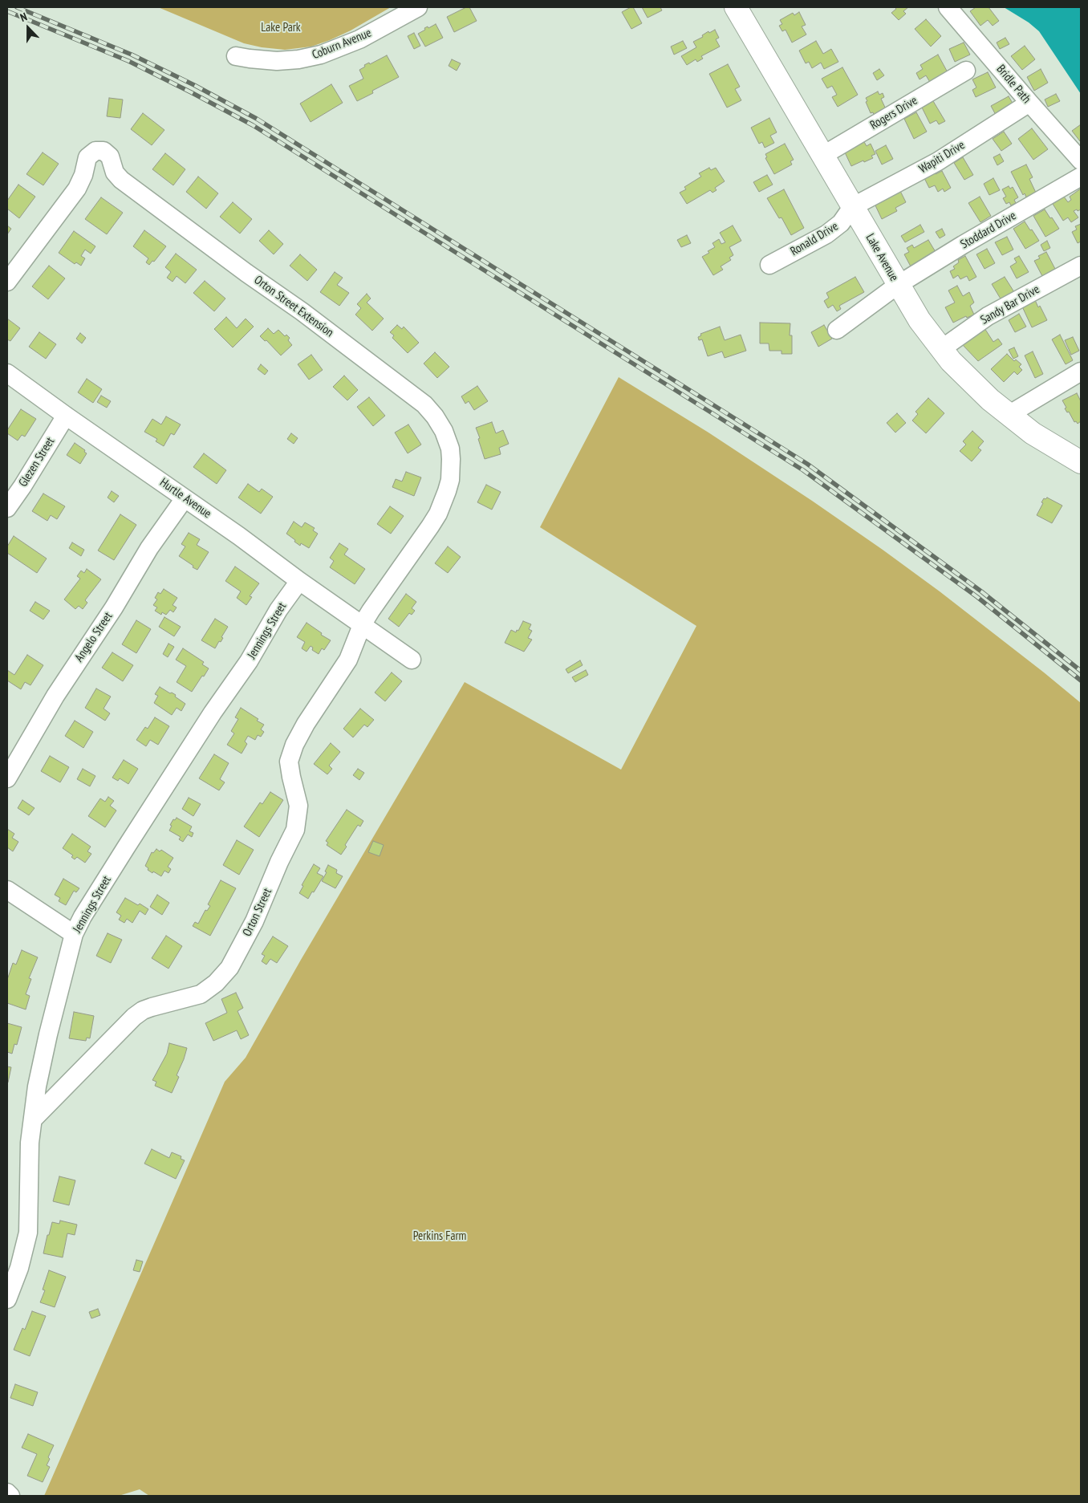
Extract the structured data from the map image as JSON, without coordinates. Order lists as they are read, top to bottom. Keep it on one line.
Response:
{"streets":{"main road":["Lake Avenue"],"street":["Coburn Avenue","Bridle Path","Rogers Drive","Wapiti Drive","Stoddard Drive","Ronald Drive","Sandy Bar Drive","Orton Street Extension","Glezen Street","Hurtle Avenue","Jennings Street","Angelo Street","Orton Street"]},"crossings":[["Bridle Path","Wapiti Drive"],["Rogers Drive","Lake Avenue"],["Wapiti Drive","Ronald Drive"],["Wapiti Drive","Lake Avenue"],["Stoddard Drive","Lake Avenue"],["Ronald Drive","Lake Avenue"],["Lake Avenue","Sandy Bar Drive"],["Orton Street Extension","Hurtle Avenue"],["Orton Street Extension","Orton Street"],["Glezen Street","Hurtle Avenue"],["Hurtle Avenue","Jennings Street"],["Hurtle Avenue","Angelo Street"],["Hurtle Avenue","Orton Street"],["Jennings Street","Orton Street"]],"parks":["Lake Park","Perkins Farm"],"north":"top"}
